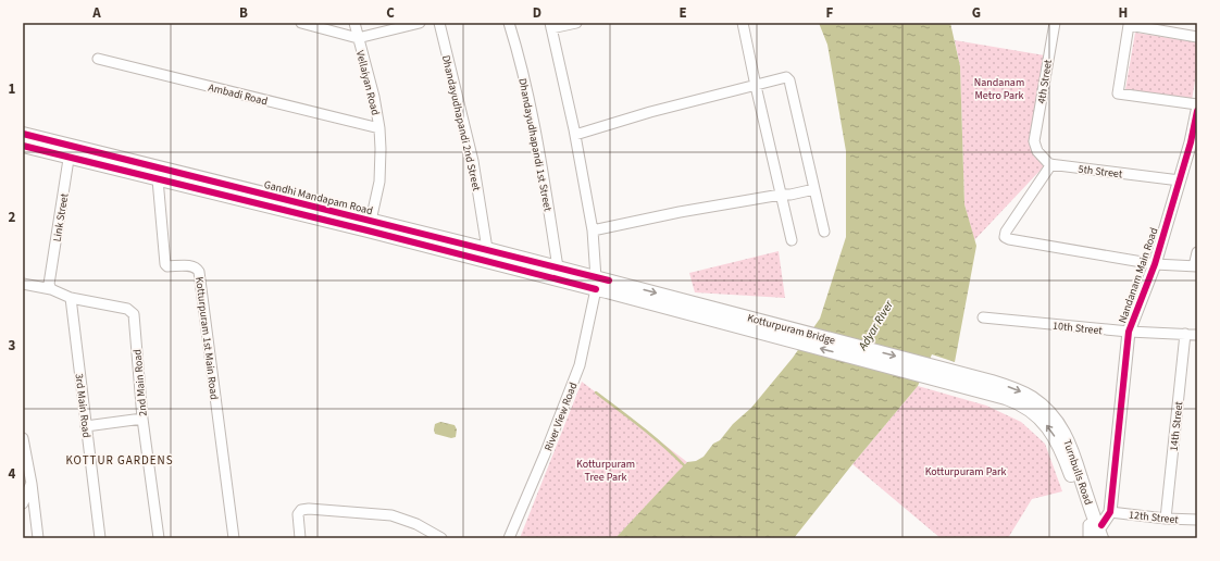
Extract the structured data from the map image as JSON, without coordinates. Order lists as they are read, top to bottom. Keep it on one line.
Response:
{"streets":{"main road":["Gandhi Mandapam Road","Kotturpuram Bridge","Turnbulls Road"],"street":["4th Street","Vellaiyan Road","Ambadi Road","Dhandayudhapandi 2nd Street","Dhandayudhapandi 1st Street","5th Street","Link Street","Nandanam Main Road","10th Street","Kotturpuram 1st Main Road","2nd Main Road","3rd Main Road","River View Road","14th Street","12th Street"]},"crossings":[["4th Street","5th Street"],["Vellaiyan Road","Ambadi Road"],["Vellaiyan Road","Gandhi Mandapam Road"],["Dhandayudhapandi 2nd Street","Gandhi Mandapam Road"],["Dhandayudhapandi 1st Street","Gandhi Mandapam Road"],["5th Street","Nandanam Main Road"],["Gandhi Mandapam Road","Link Street"],["Gandhi Mandapam Road","Kotturpuram Bridge"],["Gandhi Mandapam Road","Kotturpuram 1st Main Road"],["Gandhi Mandapam Road","River View Road"],["Link Street","2nd Main Road"],["Nandanam Main Road","10th Street"],["Nandanam Main Road","Turnbulls Road"],["Nandanam Main Road","12th Street"],["10th Street","14th Street"],["Kotturpuram Bridge","River View Road"],["Kotturpuram Bridge","Turnbulls Road"],["2nd Main Road","3rd Main Road"],["14th Street","12th Street"]],"districts":["KOTTUR GARDENS"],"water":["Adyar River"],"parks":["Nandanam Metro Park","Kotturpuram Tree Park","Kotturpuram Park"],"grid":{"columns":["A","B","C","D","E","F","G","H"],"rows":["1","2","3","4"]}}
